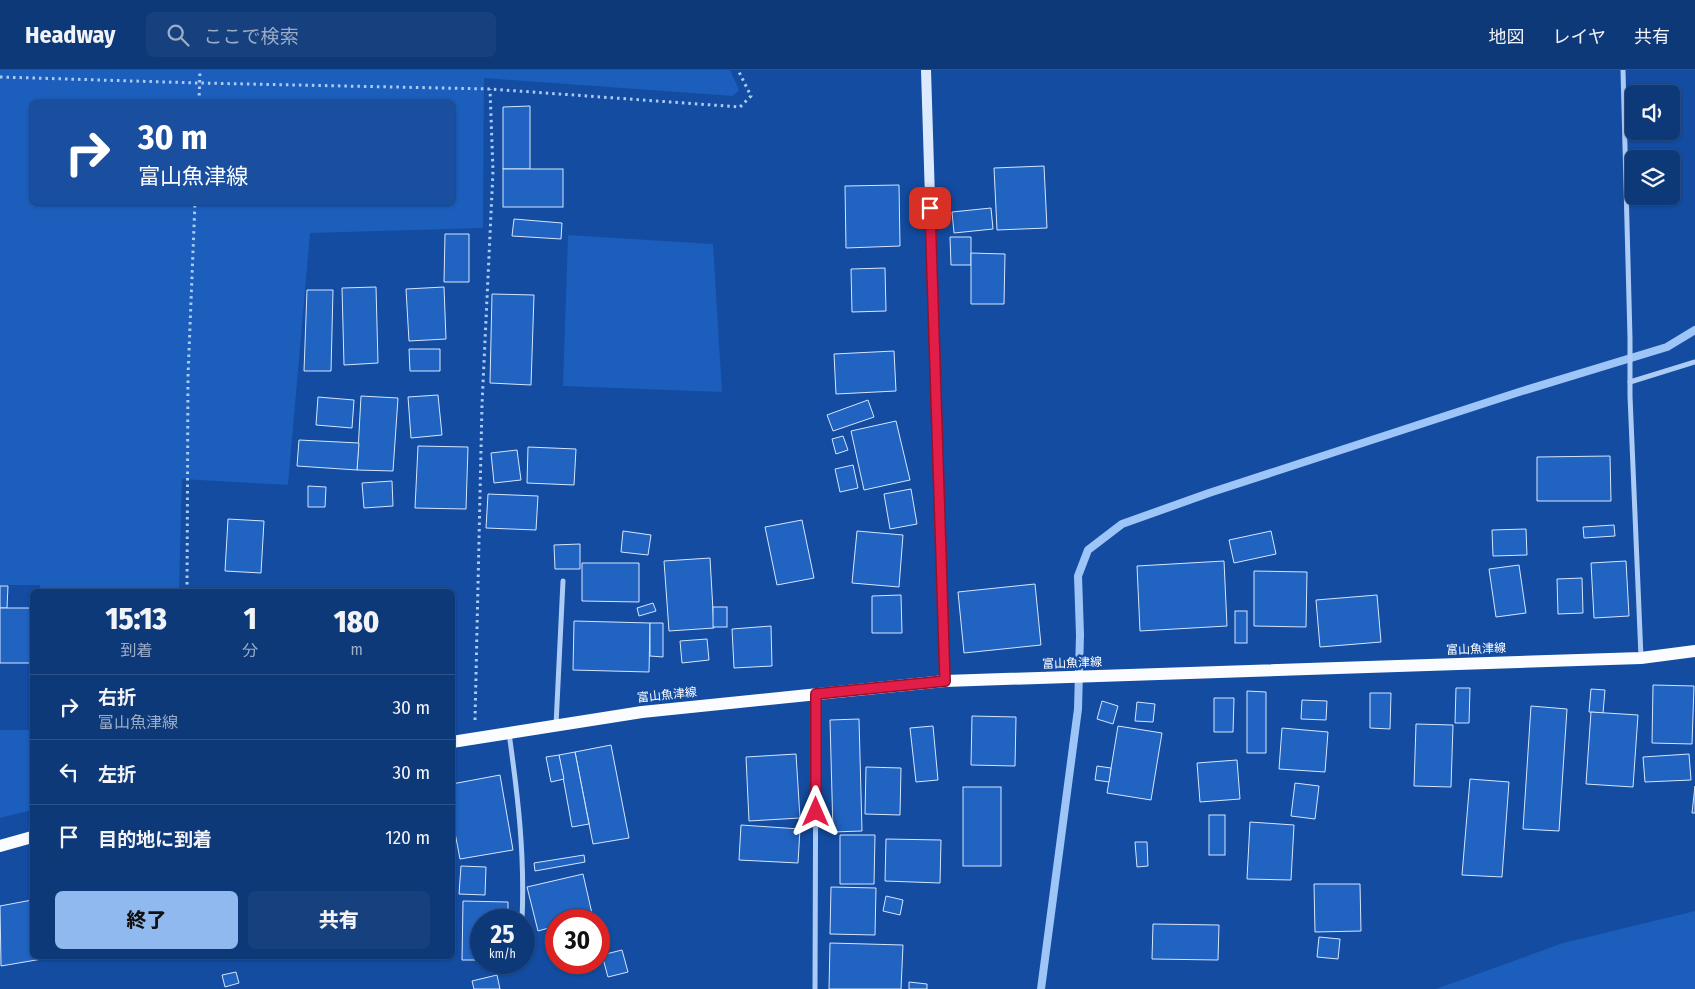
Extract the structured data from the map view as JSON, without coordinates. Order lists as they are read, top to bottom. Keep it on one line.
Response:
{"streets":{"main road":["富山魚津線"]},"page":{"header":"Headway","search":"ここで検索","nav":["地図","レイヤ","共有"],"turn":["30 m","富山魚津線"],"eta":["15:13","到着","1","分","180","m"],"list":[{"name":"右折","note":"富山魚津線","value":"30 m"},{"name":"左折","value":"30 m"},{"name":"目的地に到着","value":"120 m"}],"buttons":["終了","共有"],"speed":"25 km/h","limit":"30"}}
